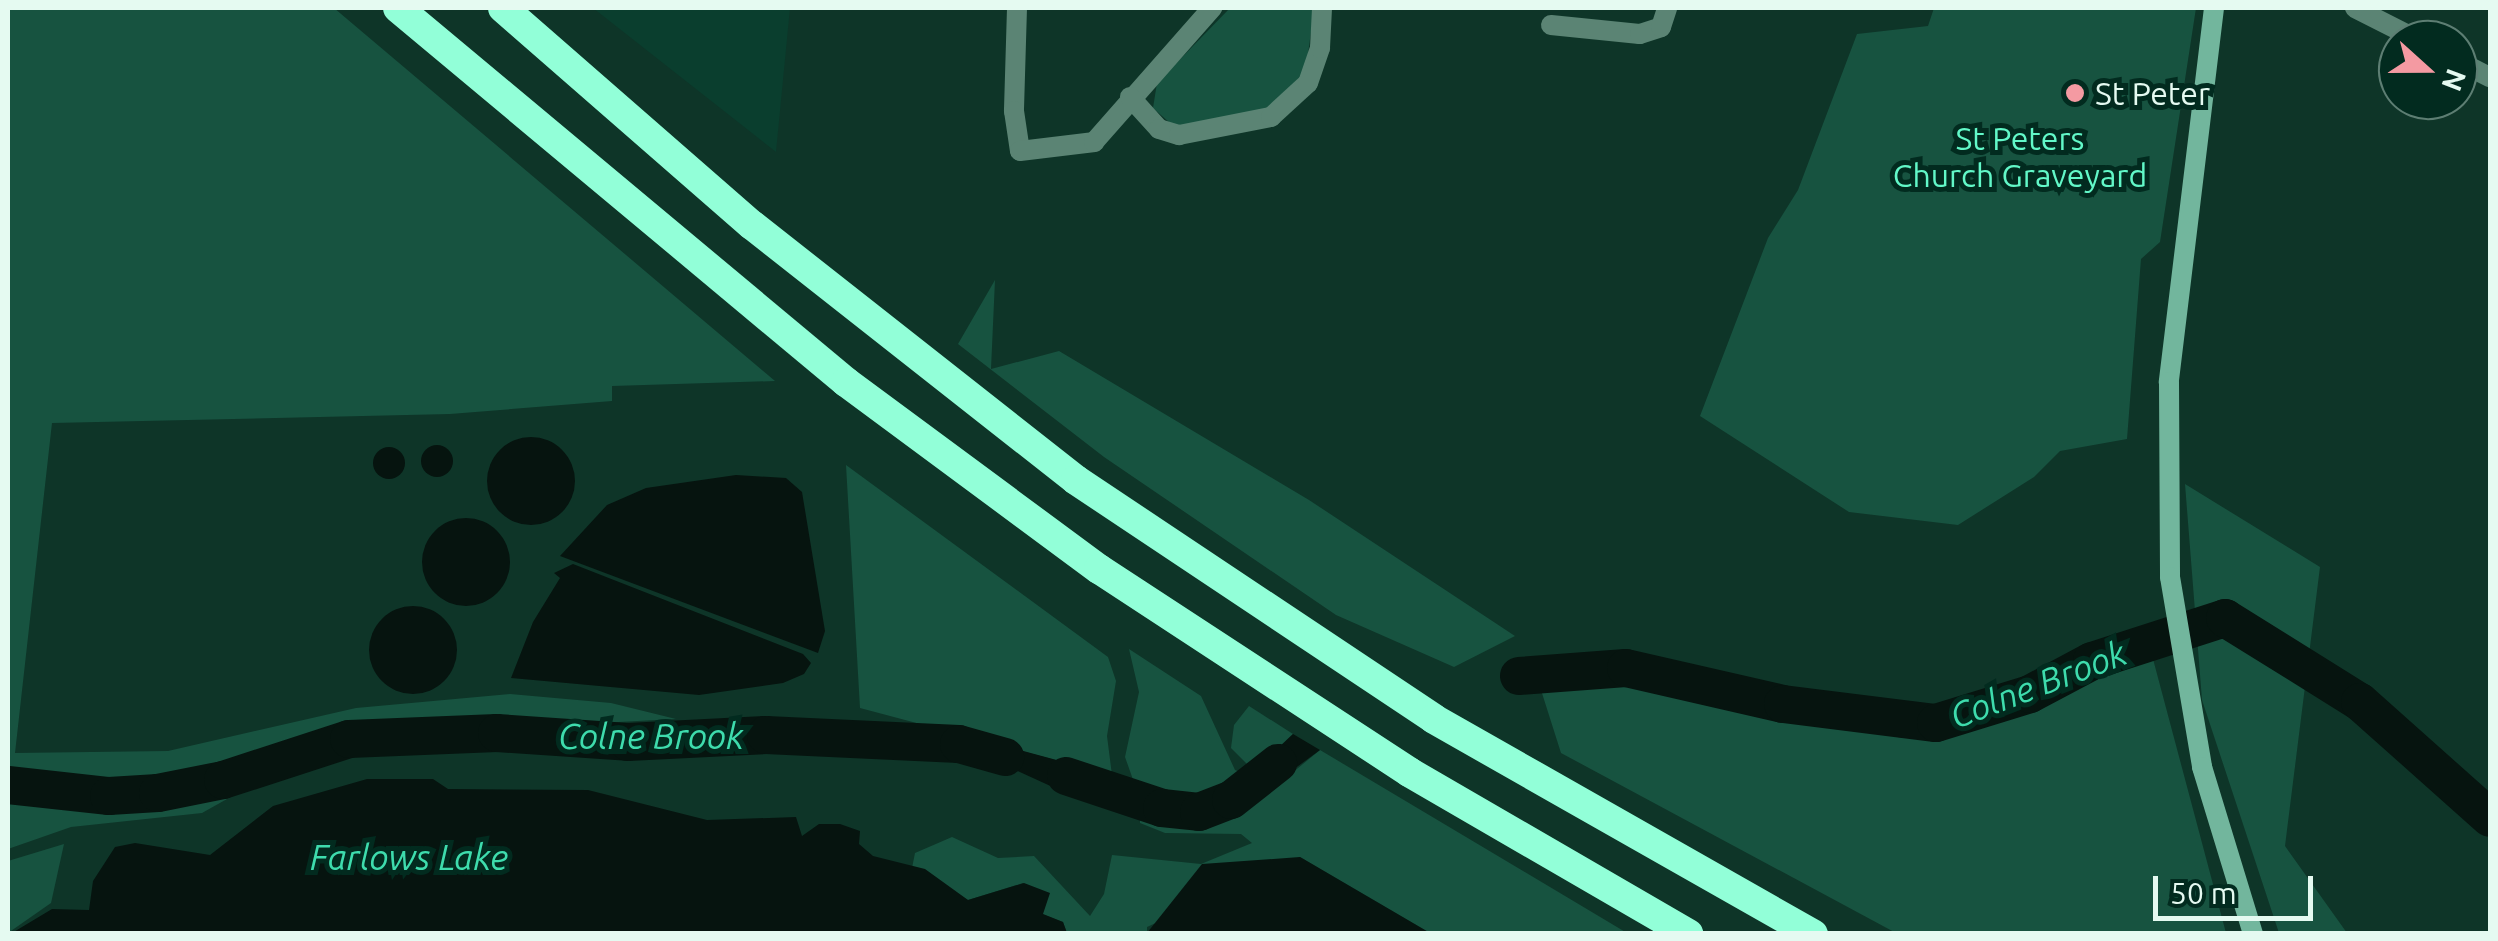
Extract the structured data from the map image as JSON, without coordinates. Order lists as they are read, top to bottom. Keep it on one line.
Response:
{"water":["Colne Brook","Farlows Lake"],"parks":["St Peters Church Graveyard"],"places":["St Peter"],"scale_bar":"50 m","north":"right"}
